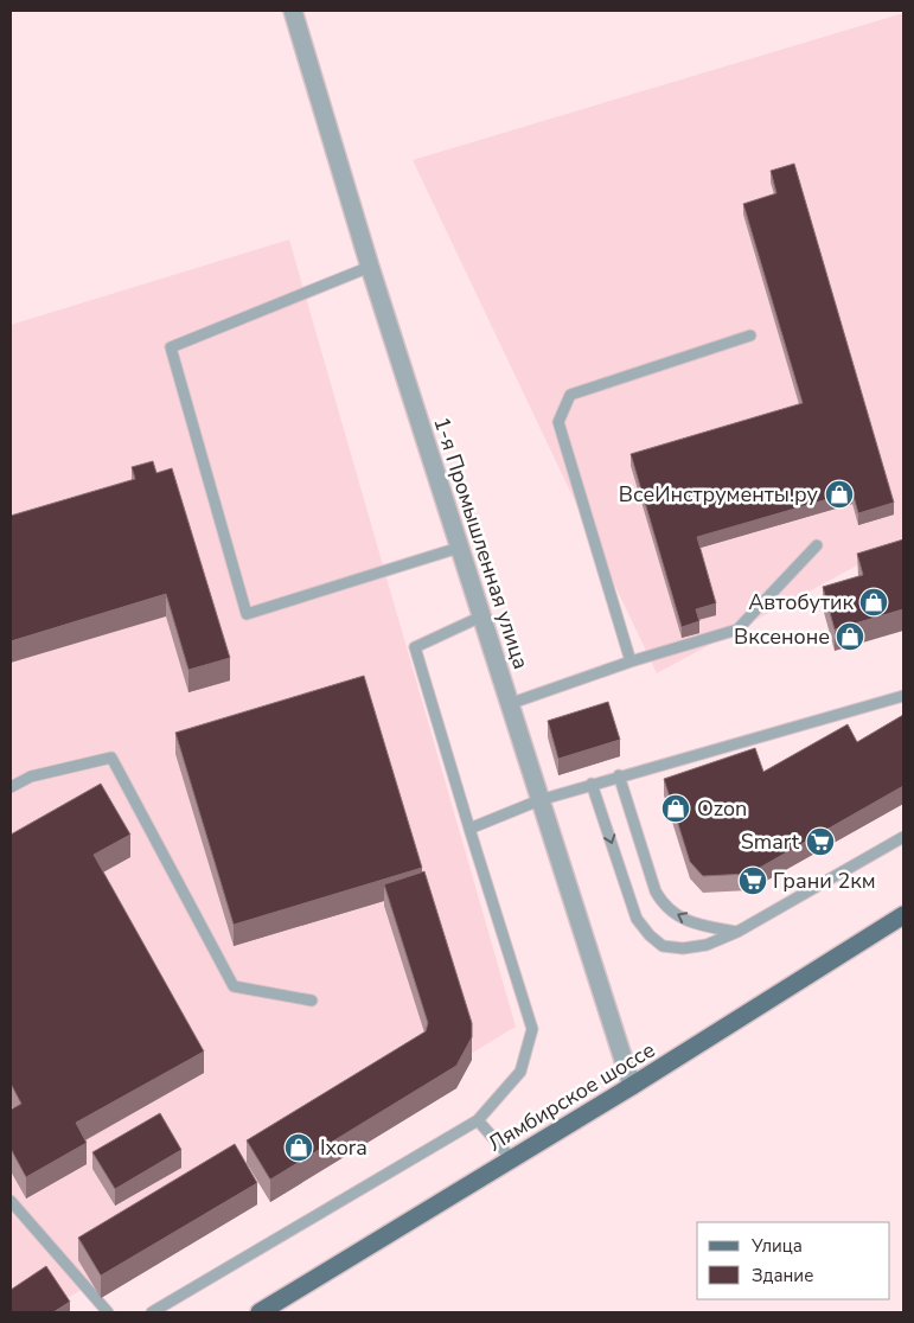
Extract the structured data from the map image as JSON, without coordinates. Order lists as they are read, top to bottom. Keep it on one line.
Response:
{"streets":{"main road":["Лямбирское шоссе"],"street":["1-я Промышленная улица"]},"crossings":[["1-я Промышленная улица","Лямбирское шоссе"]],"places":{"shop":["ВсеИнструменты.ру","Автобутик","Вксеноне","Ozon","Ixora"],"supermarket":["Smart","Грани 2км"]},"legend":["Улица","Здание"]}
